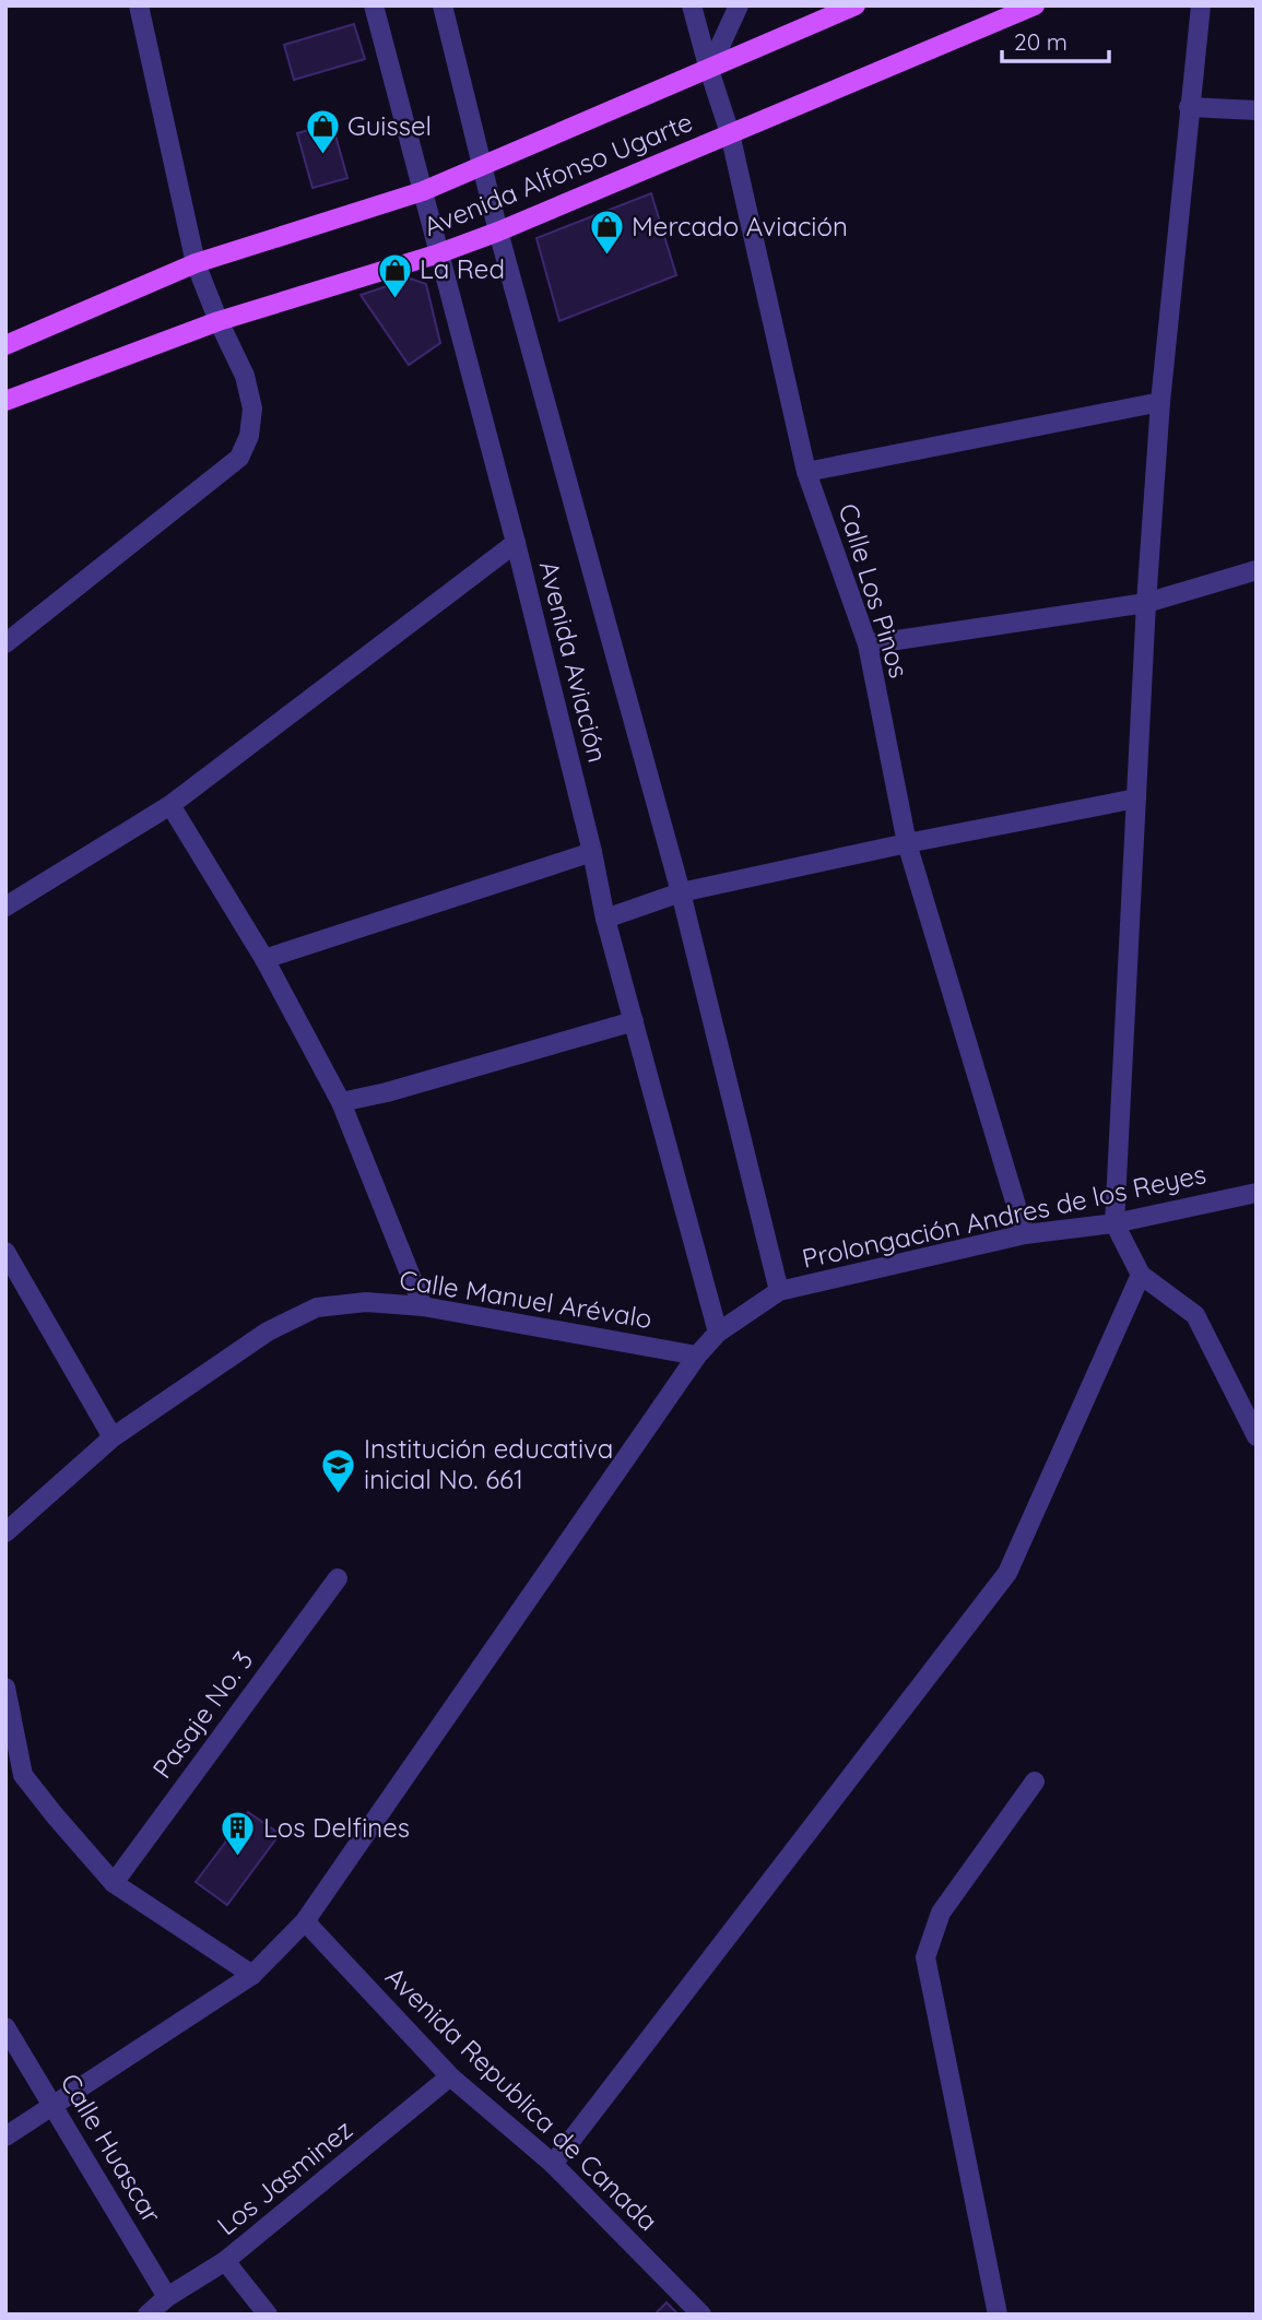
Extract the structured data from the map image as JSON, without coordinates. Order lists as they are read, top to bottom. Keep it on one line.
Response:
{"streets":{"main road":["Avenida Alfonso Ugarte"],"street":["Calle Los Pinos","Avenida Aviación","Prolongación Andres de los Reyes","Calle Manuel Arévalo","Pasaje No. 3","Avenida Republica de Canada","Calle Huascar","Los Jasminez"]},"crossings":[["Avenida Alfonso Ugarte","Calle Los Pinos"],["Avenida Alfonso Ugarte","Avenida Aviación"],["Calle Los Pinos","Prolongación Andres de los Reyes"],["Avenida Aviación","Prolongación Andres de los Reyes"],["Prolongación Andres de los Reyes","Calle Manuel Arévalo"],["Prolongación Andres de los Reyes","Avenida Republica de Canada"],["Prolongación Andres de los Reyes","Calle Huascar"],["Avenida Republica de Canada","Los Jasminez"],["Calle Huascar","Los Jasminez"]],"places":{"shop":["Guissel","Mercado Aviación","La Red"],"school or university":["Institución educativa inicial No. 661"],"building":["Los Delfines"]},"scale_bar":"20 m"}
